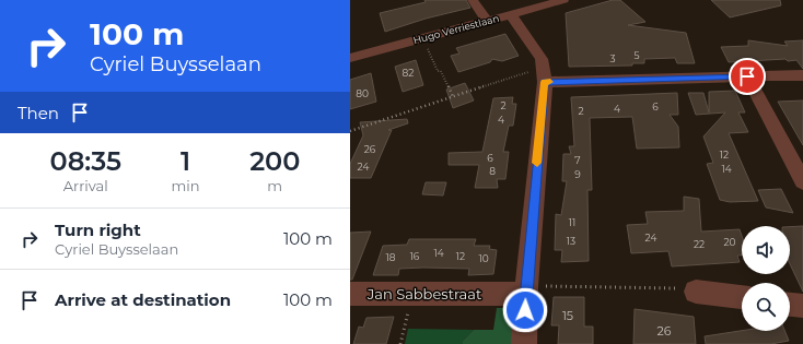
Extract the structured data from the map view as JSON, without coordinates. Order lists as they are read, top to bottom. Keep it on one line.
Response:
{"streets":{"street":["Hugo Verriestlaan","Jan Sabbestraat"]},"house_numbers":["5","3","82","80","2","6","4","2","4","26","12","6","7","24","14","8","9","11","24","13","20","22","14","16","12","18","10","15","26"],"page":{"turn":["100 m","Cyriel Buysselaan"],"then":"Then","eta":["08:35","Arrival","1","min","200","m"],"list":[{"name":"Turn right","note":"Cyriel Buysselaan","value":"100 m"},{"name":"Arrive at destination","value":"100 m"}]}}
